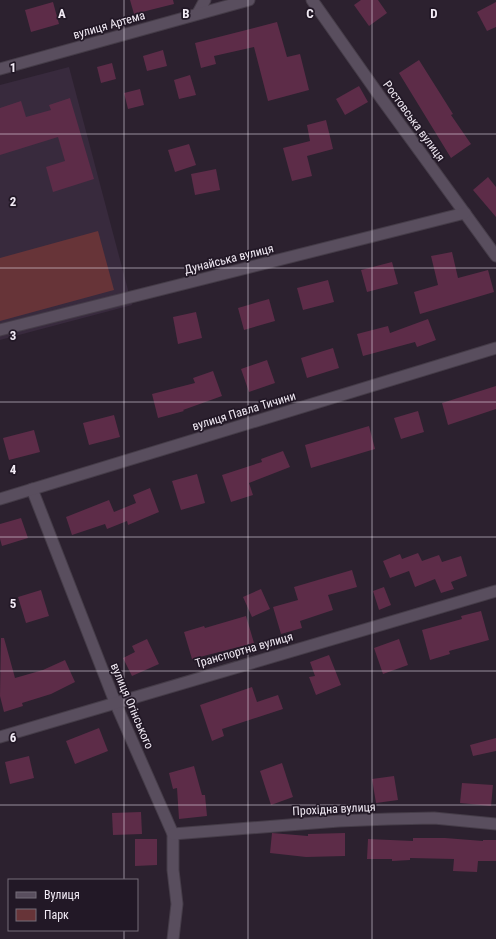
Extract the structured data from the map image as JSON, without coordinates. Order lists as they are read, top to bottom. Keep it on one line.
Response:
{"streets":{"street":["вулиця Артема","Ростовська вулиця","Дунайська вулиця","вулиця Павла Тичини","Транспортна вулиця","вулиця Огінського","Прохідна вулиця"]},"crossings":[["Ростовська вулиця","Дунайська вулиця"],["вулиця Павла Тичини","вулиця Огінського"],["Транспортна вулиця","вулиця Огінського"],["вулиця Огінського","Прохідна вулиця"]],"legend":["Вулиця","Парк"],"grid":{"columns":["A","B","C","D"],"rows":["1","2","3","4","5","6"]}}
